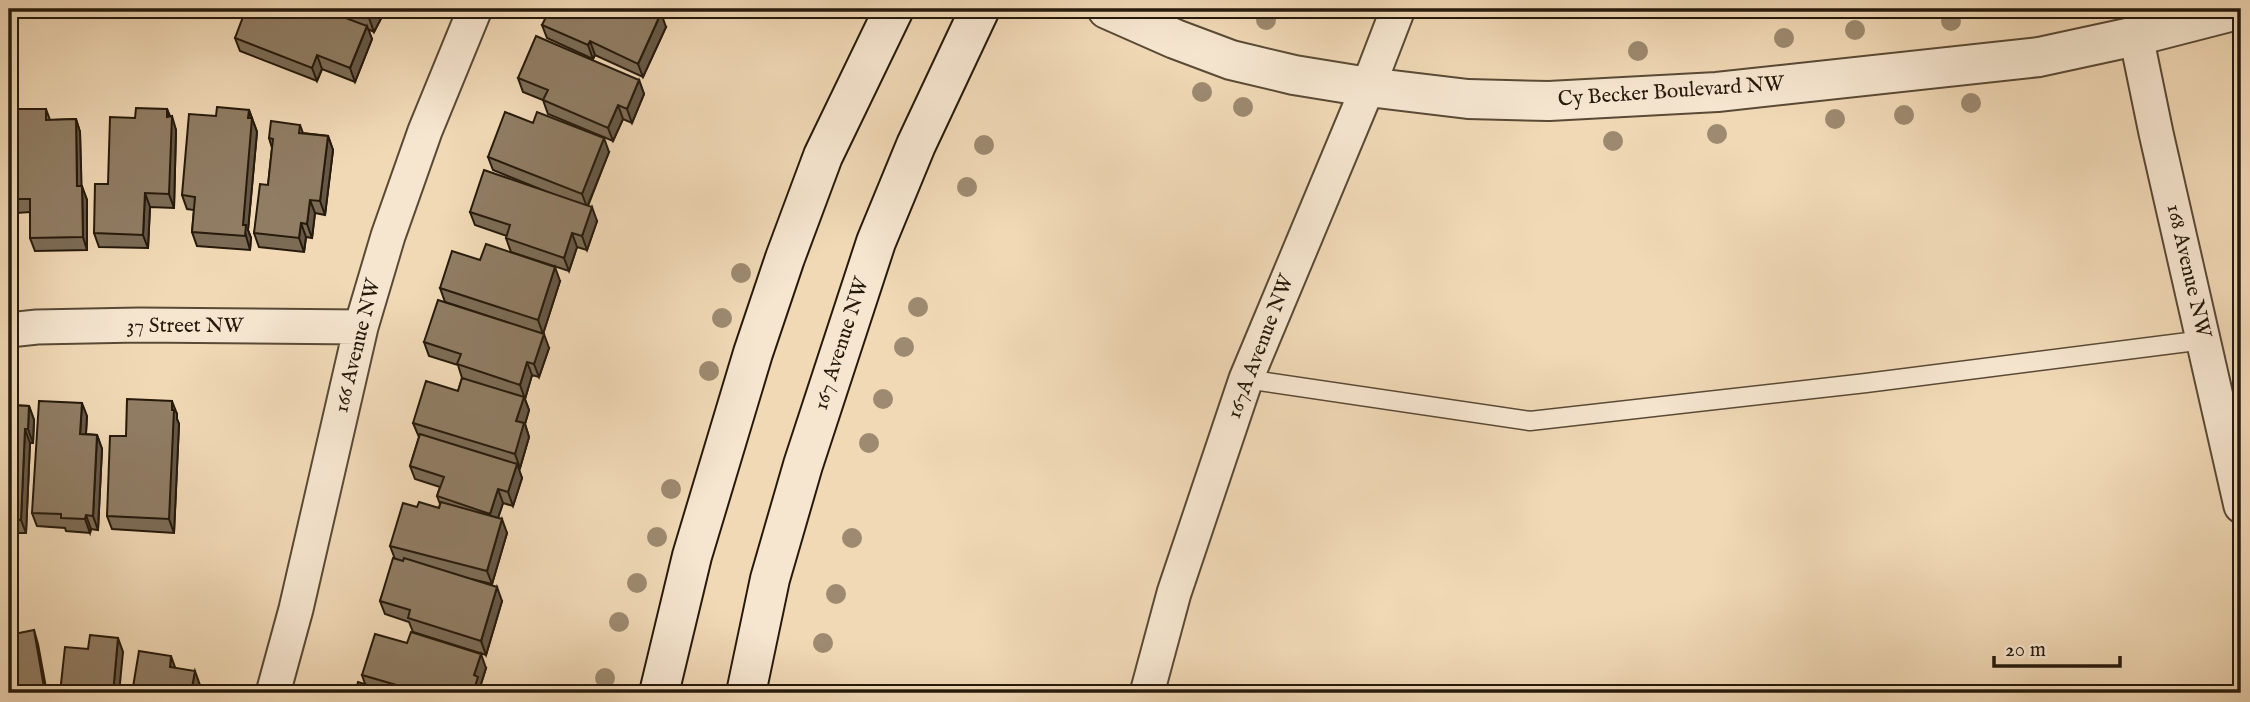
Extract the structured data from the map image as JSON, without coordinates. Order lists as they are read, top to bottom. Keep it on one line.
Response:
{"streets":{"main road":["Cy Becker Boulevard NW","167 Avenue NW"],"street":["168 Avenue NW","37 Street NW","166 Avenue NW","167A Avenue NW"]},"crossings":[["Cy Becker Boulevard NW","168 Avenue NW"],["Cy Becker Boulevard NW","167A Avenue NW"],["37 Street NW","166 Avenue NW"]],"scale_bar":"20 m"}
